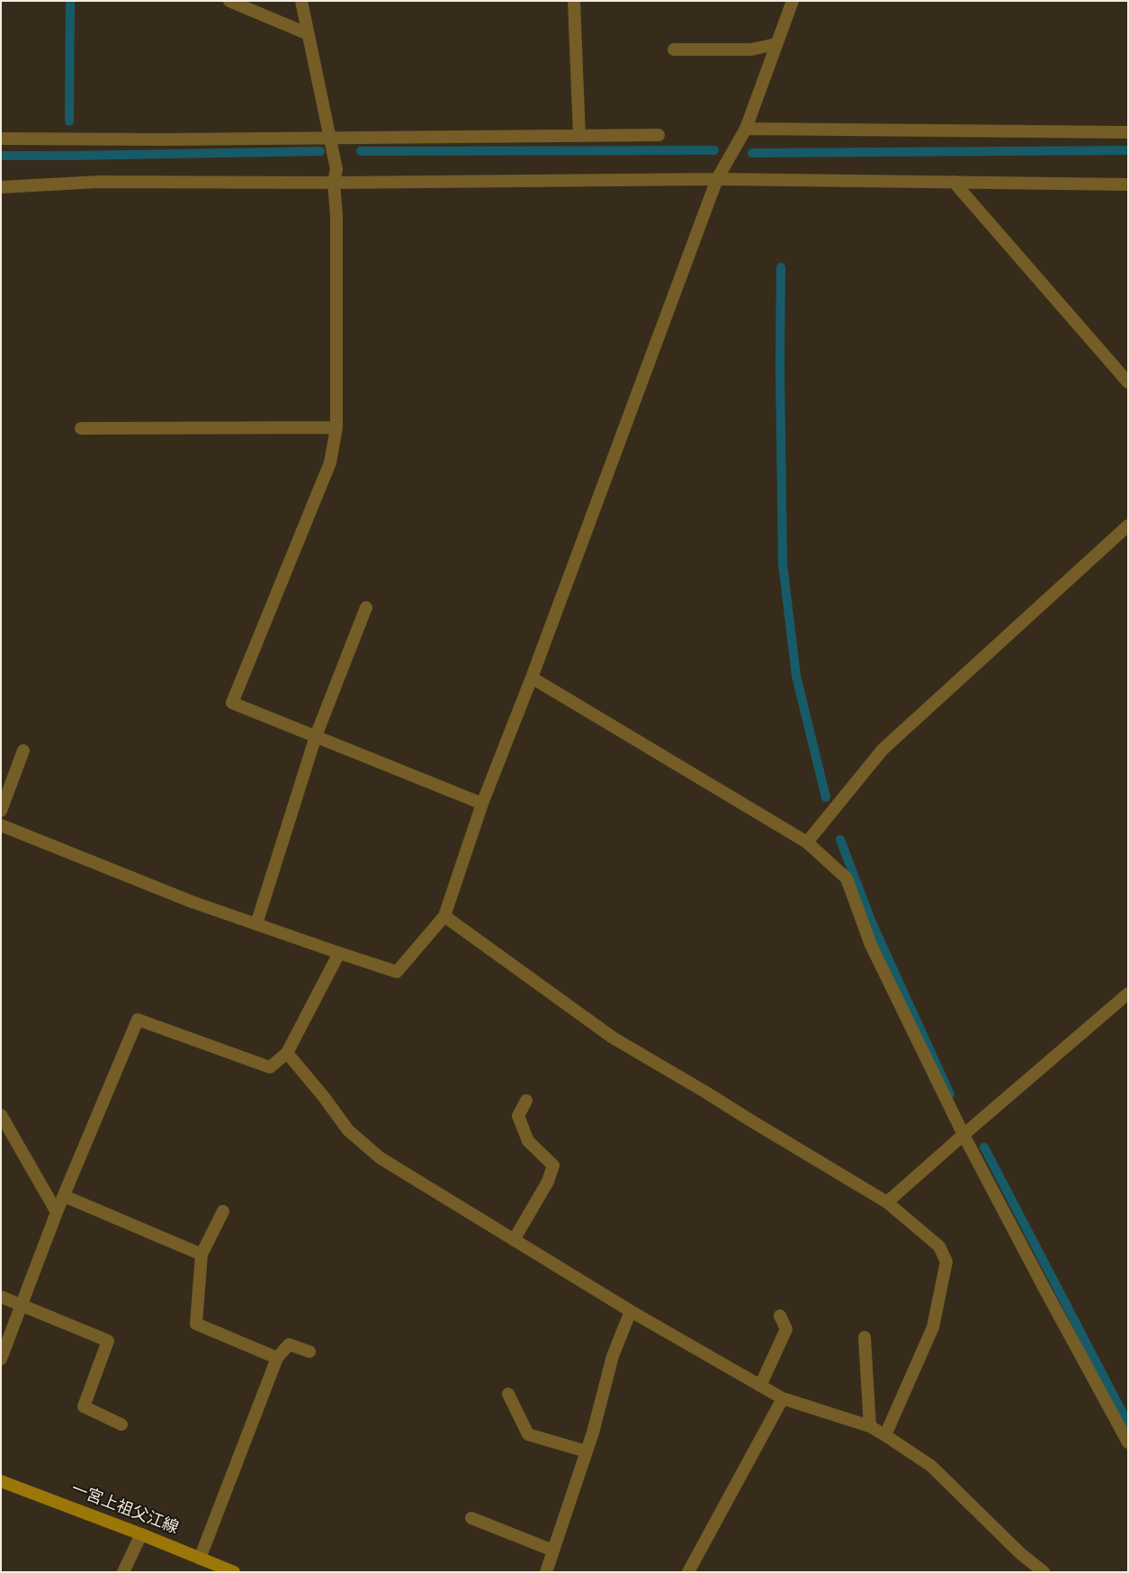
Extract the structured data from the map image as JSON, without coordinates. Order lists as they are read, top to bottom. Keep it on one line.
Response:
{"streets":{"main road":["一宮上祖父江線"]}}
